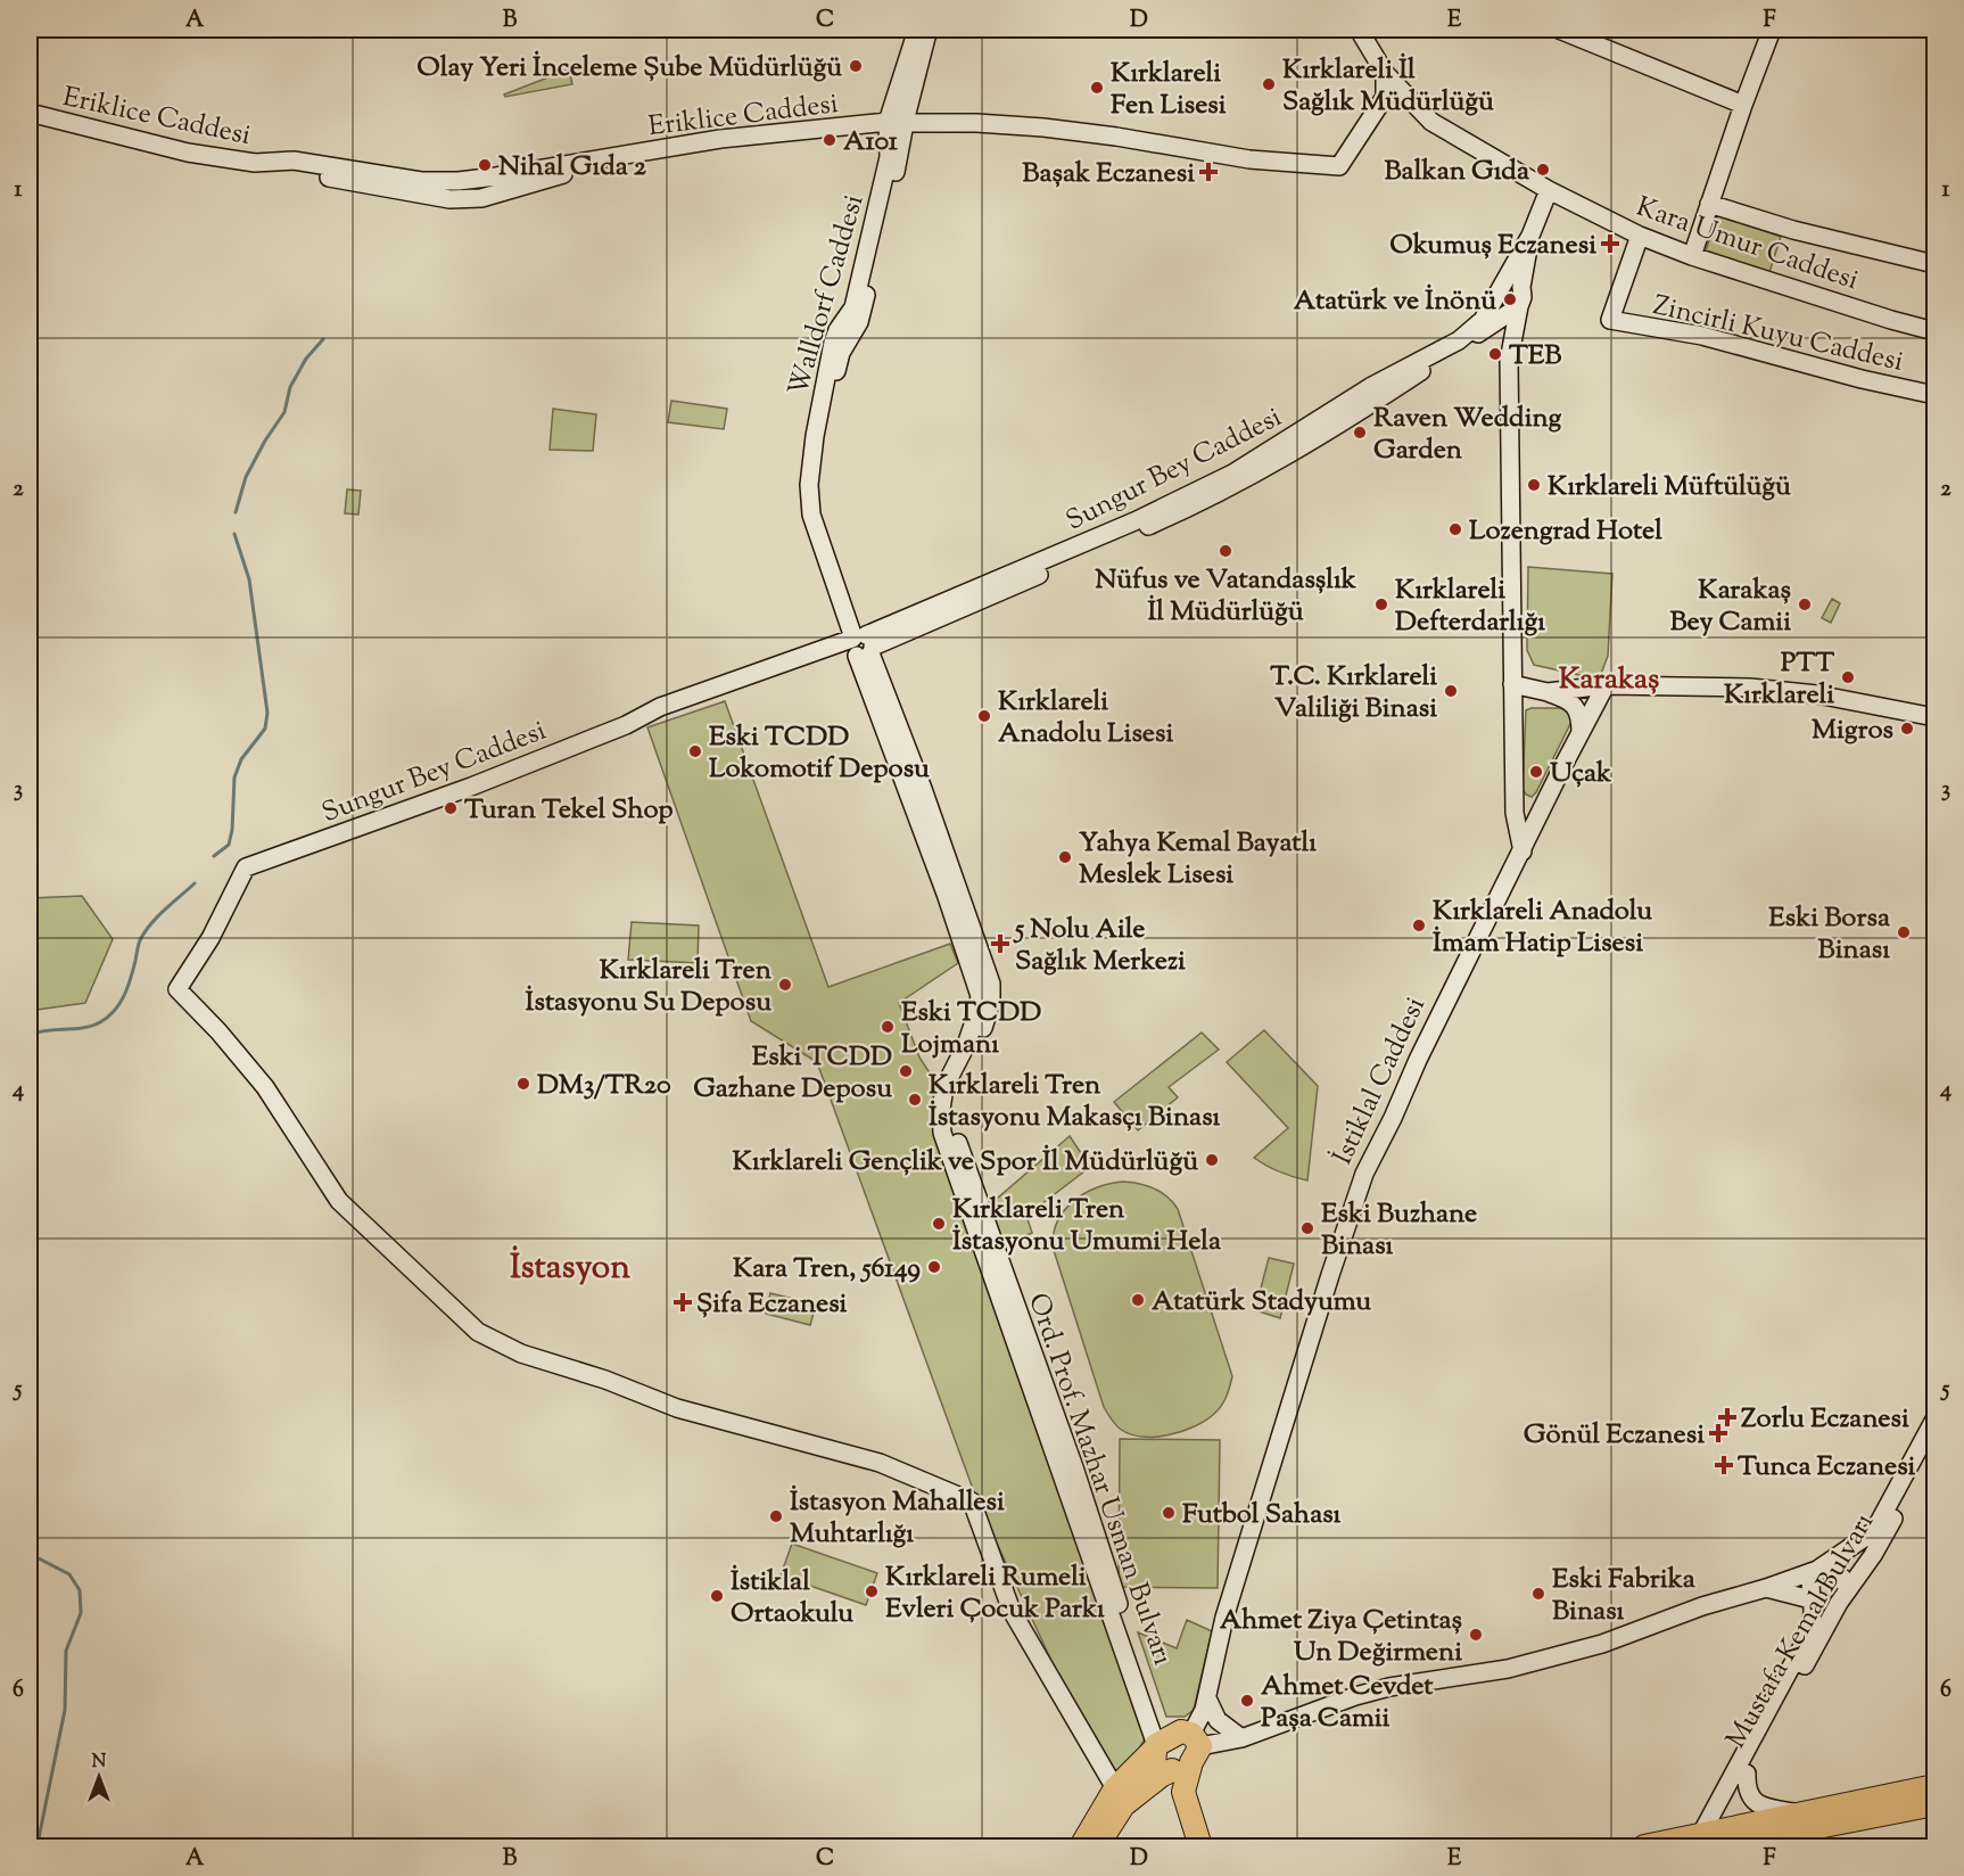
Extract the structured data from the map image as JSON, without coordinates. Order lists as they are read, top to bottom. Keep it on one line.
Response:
{"streets":{"street":["Eriklice Caddesi","Kara Umur Caddesi","Walldorf Caddesi","Zincirli Kuyu Caddesi","Sungur Bey Caddesi","İstiklal Caddesi","Ord. Prof. Mazhar Usman Bulvarı","Mustafa Kemal Bulvarı"]},"crossings":[["Eriklice Caddesi","Kara Umur Caddesi"],["Eriklice Caddesi","Walldorf Caddesi"],["Kara Umur Caddesi","Zincirli Kuyu Caddesi"],["Walldorf Caddesi","Sungur Bey Caddesi"],["Walldorf Caddesi","Ord. Prof. Mazhar Usman Bulvarı"],["İstiklal Caddesi","Ord. Prof. Mazhar Usman Bulvarı"]],"districts":["Karakaş","İstasyon"],"places":{"other":["Olay Yeri İnceleme Şube Müdürlüğü","Kırklareli İl Sağlık Müdürlüğü","Kırklareli Fen Lisesi","A101","Nihal Gıda 2","Balkan Gıda","Atatürk ve İnönü","TEB","Raven Wedding Garden","Kırklareli Müftülüğü","Lozengrad Hotel","Nüfus ve Vatandasşlık İl Müdürlüğü","Kırklareli Defterdarlığı","Karakaş Bey Camii","PTT Kırklareli","T.C. Kırklareli Valiliği Binasi","Kırklareli Anadolu Lisesi","Migros","Eski TCDD Lokomotif Deposu","Uçak","Turan Tekel Shop","Yahya Kemal Bayatlı Meslek Lisesi","Kırklareli Anadolu İmam Hatip Lisesi","Eski Borsa Binası","Kırklareli Tren İstasyonu Su Deposu","Eski TCDD Lojmanı","Eski TCDD Gazhane Deposu","DM3/TR20","Kırklareli Tren İstasyonu Makasçı Binası","Kırklareli Gençlik ve Spor İl Müdürlüğü","Kırklareli Tren İstasyonu Umumi Hela","Eski Buzhane Binası","Kara Tren, 56149","Atatürk Stadyumu","Futbol Sahası","İstasyon Mahallesi Muhtarlığı","Kırklareli Rumeli Evleri Çocuk Parkı","Eski Fabrika Binası","İstiklal Ortaokulu","Ahmet Ziya Çetintaş Un Değirmeni","Ahmet Cevdet Paşa Camii"],"health":["Başak Eczanesi","Okumuş Eczanesi","5 Nolu Aile Sağlık Merkezi","Şifa Eczanesi","Zorlu Eczanesi","Gönül Eczanesi","Tunca Eczanesi"]},"north":"top","grid":{"columns":["A","B","C","D","E","F"],"rows":["1","2","3","4","5","6"]}}
